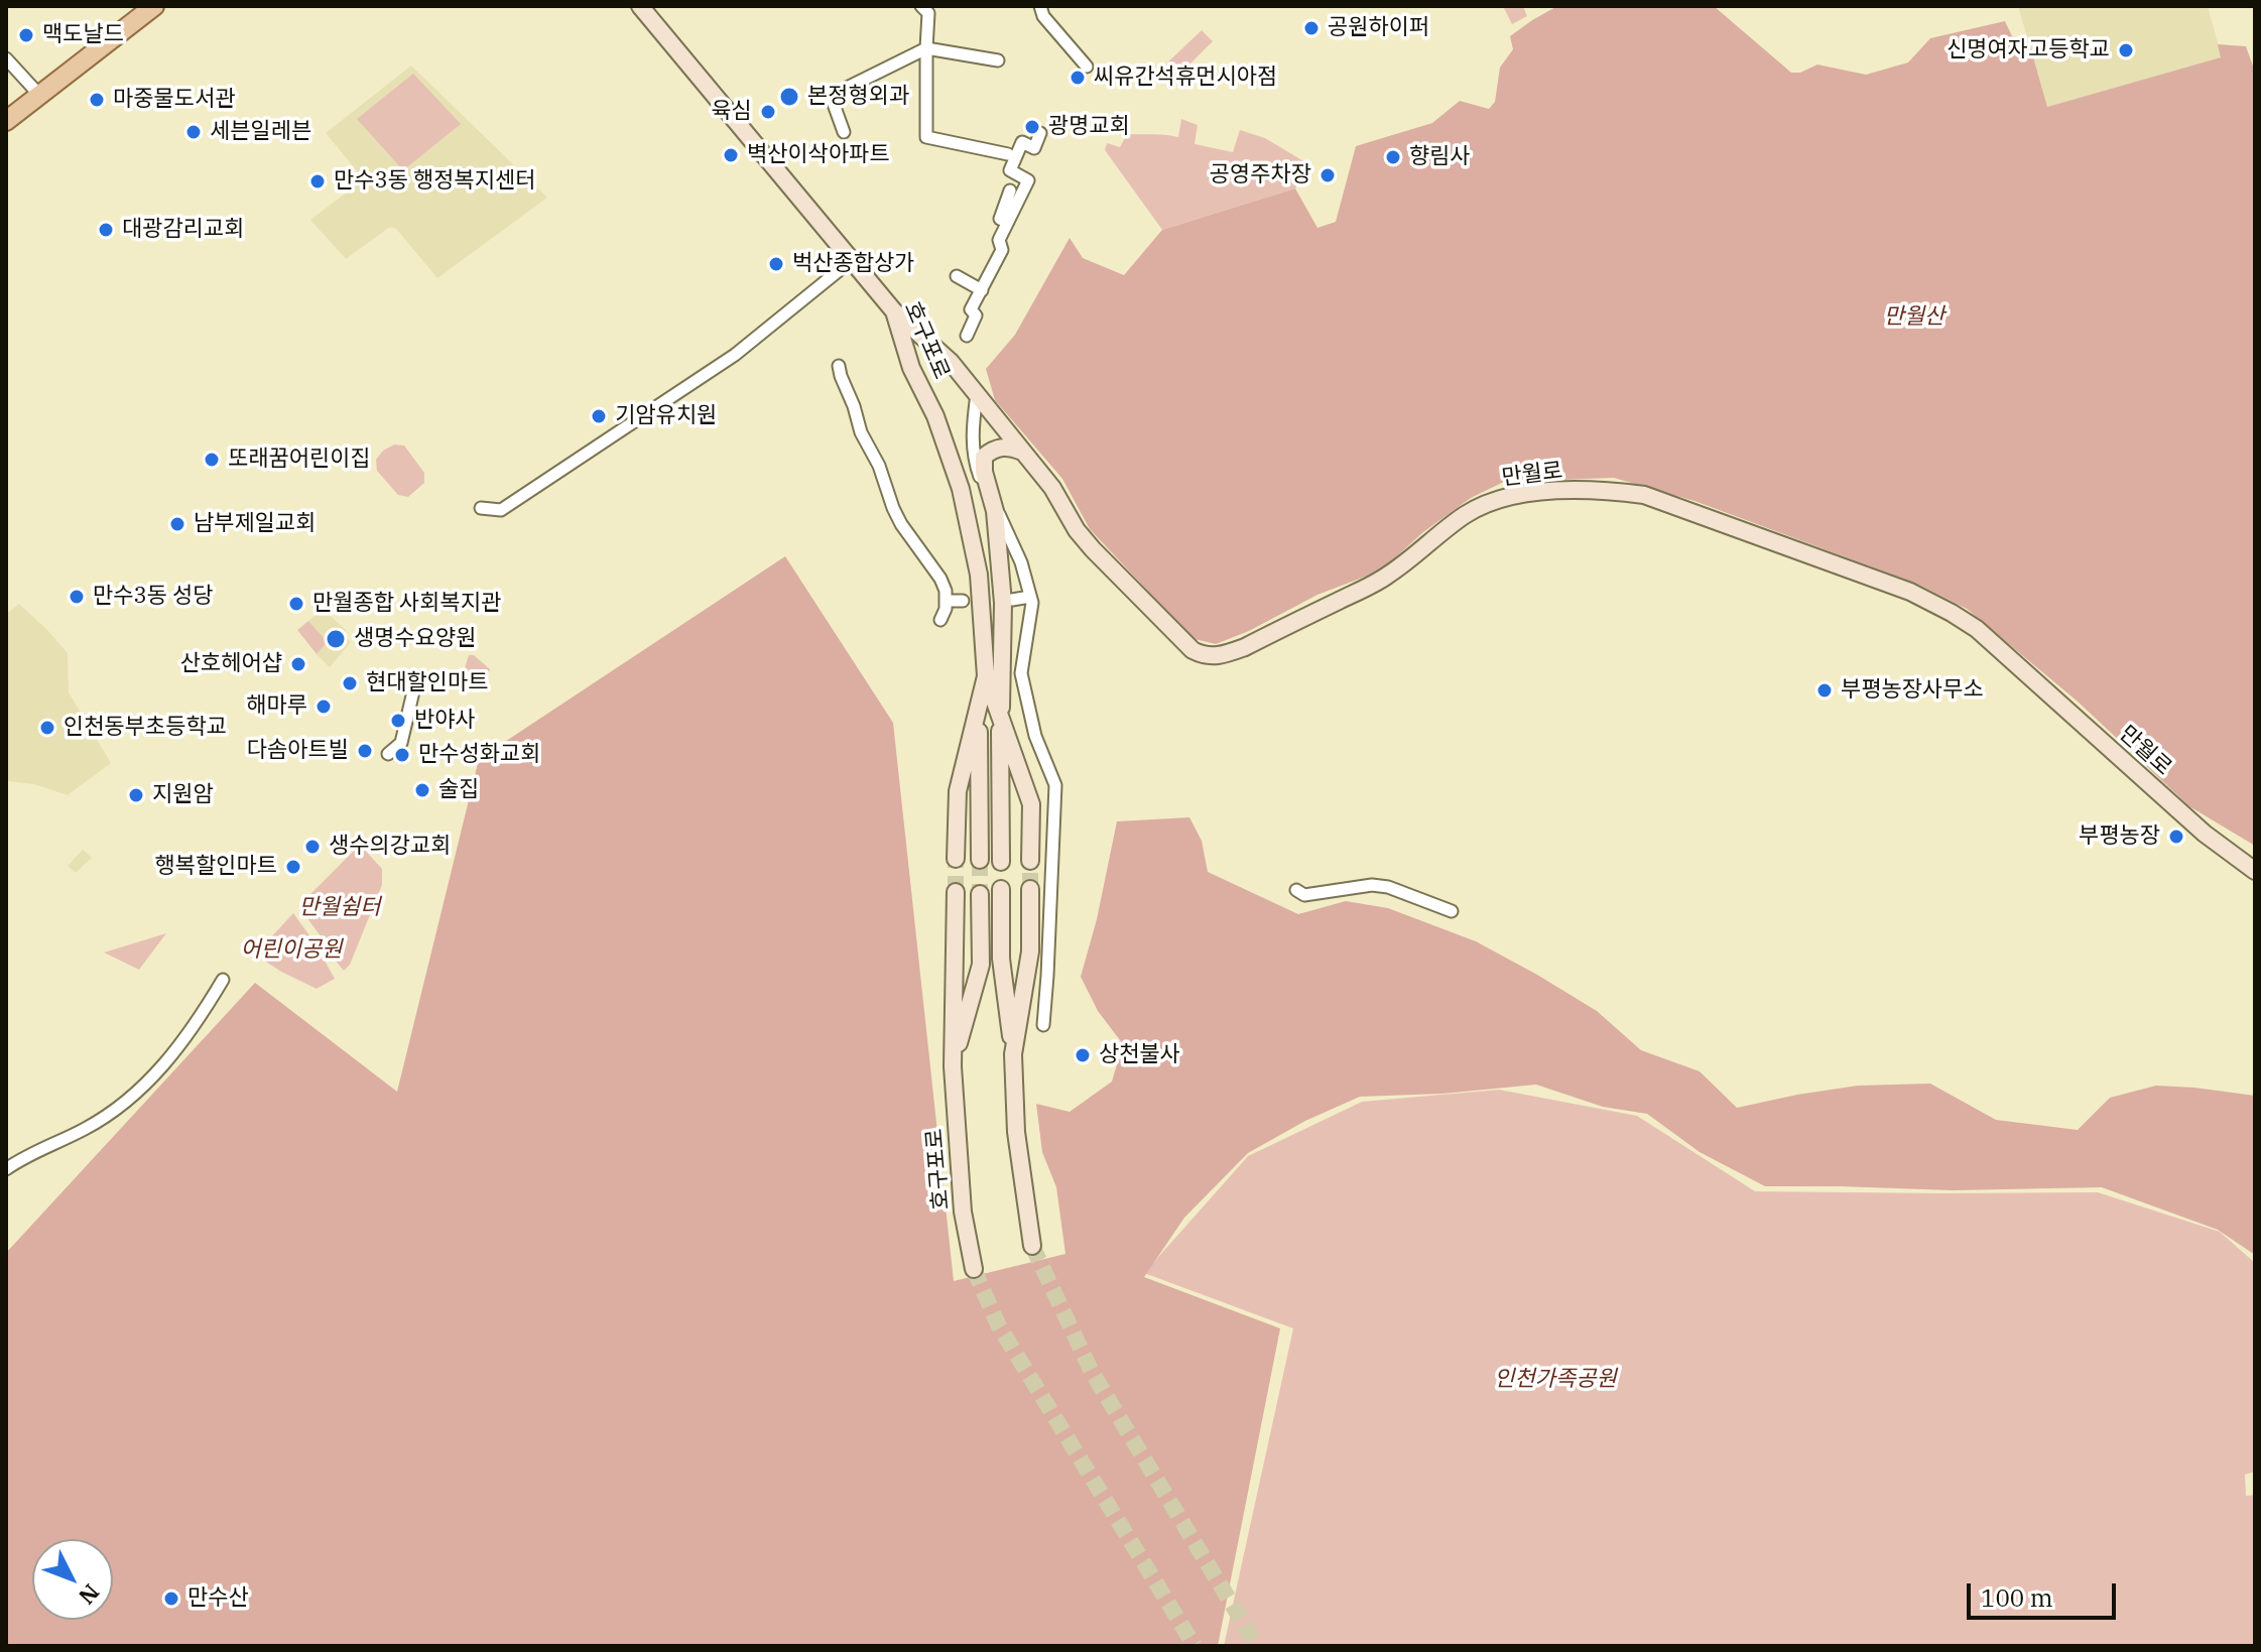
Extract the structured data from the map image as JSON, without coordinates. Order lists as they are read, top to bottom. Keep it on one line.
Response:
{"streets":{"main road":["호구포로","만월로"]},"crossings":[["호구포로","만월로"]],"parks":["만월산","만월쉼터","어린이공원","인천가족공원"],"places":["공원하이퍼","맥도날드","신명여자고등학교","씨유간석휴먼시아점","본정형외과","마중물도서관","육심","광명교회","세븐일레븐","벽산이삭아파트","향림사","공영주차장","만수3동 행정복지센터","대광감리교회","벅산종합상가","기암유치원","또래꿈어린이집","남부제일교회","만수3동 성당","만월종합 사회복지관","생명수요양원","산호헤어샵","현대할인마트","부평농장사무소","해마루","반야사","인천동부초등학교","다솜아트빌","만수성화교회","술집","지원암","부평농장","생수의강교회","행복할인마트","상천불사","만수산"],"scale_bar":"100 m","north":"bottom right"}
